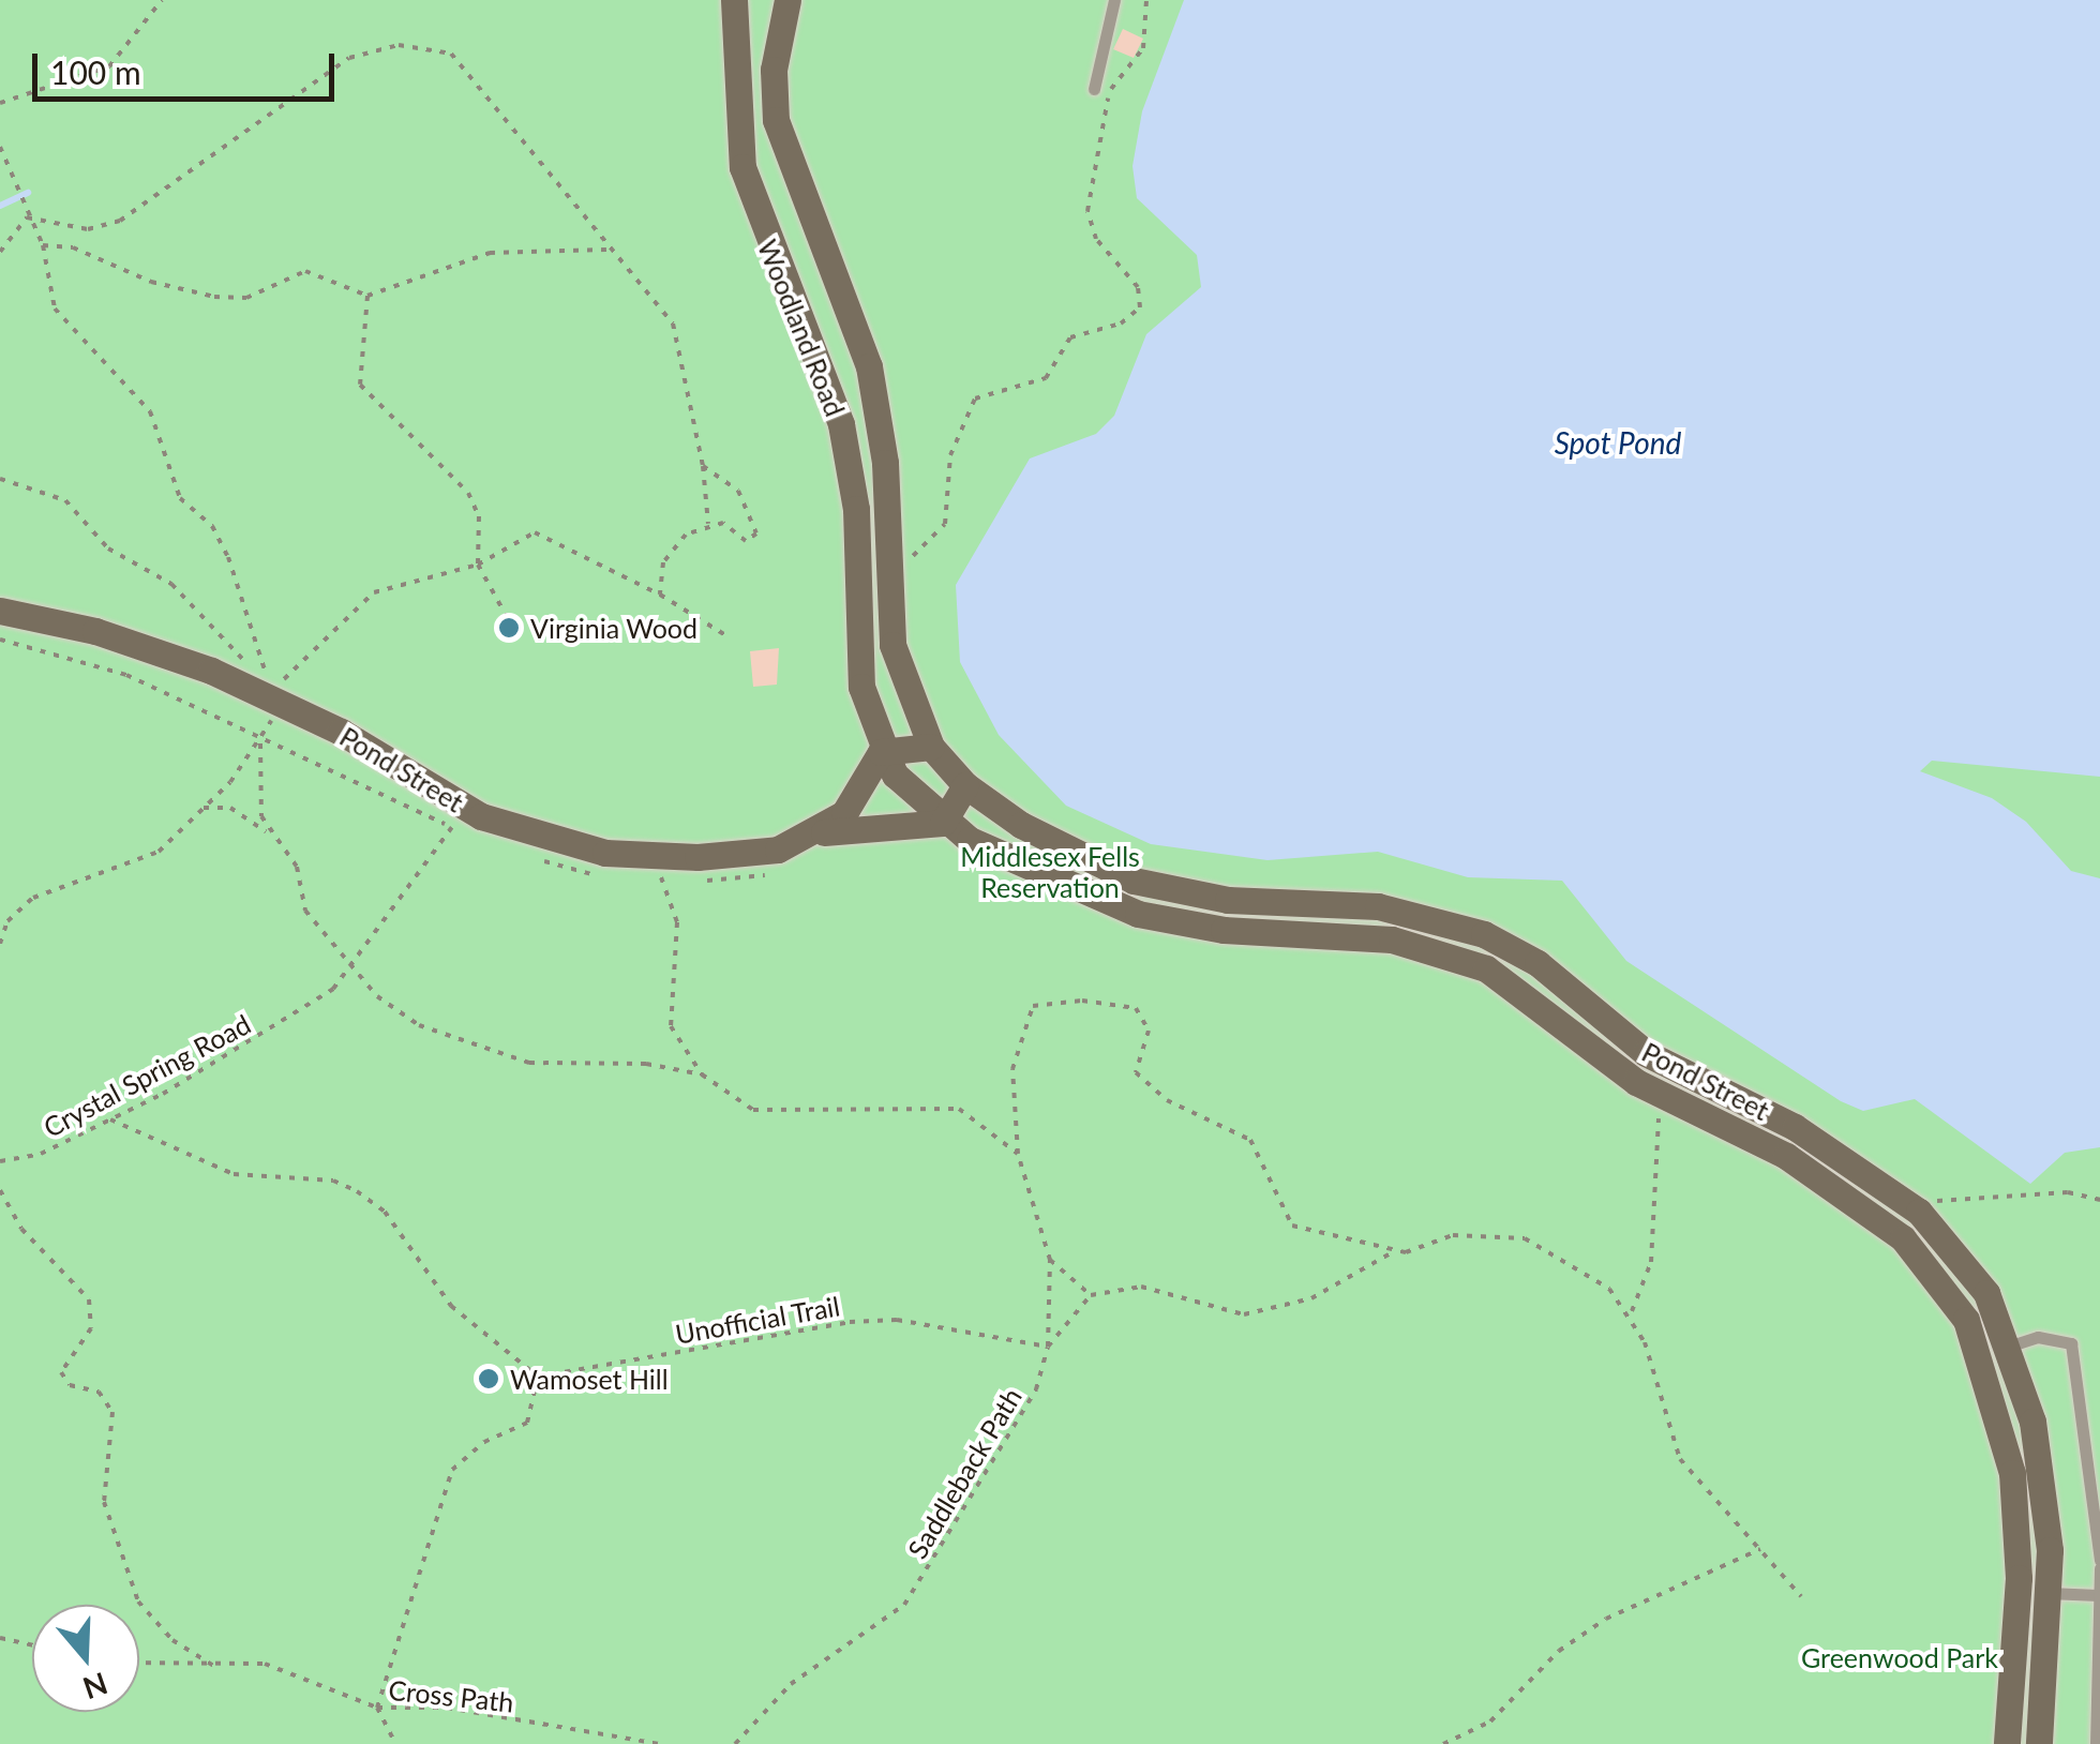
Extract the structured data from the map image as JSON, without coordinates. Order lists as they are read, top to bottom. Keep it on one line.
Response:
{"streets":{"main road":["Woodland Road","Pond Street"],"path":["Crystal Spring Road","Unofficial Trail","Saddleback Path","Cross Path"]},"crossings":[["Woodland Road","Pond Street"],["Pond Street","Crystal Spring Road"],["Unofficial Trail","Saddleback Path"]],"water":["Spot Pond"],"parks":["Middlesex Fells Reservation","Greenwood Park"],"places":["Virginia Wood","Wamoset Hill"],"scale_bar":"100 m","north":"bottom"}
